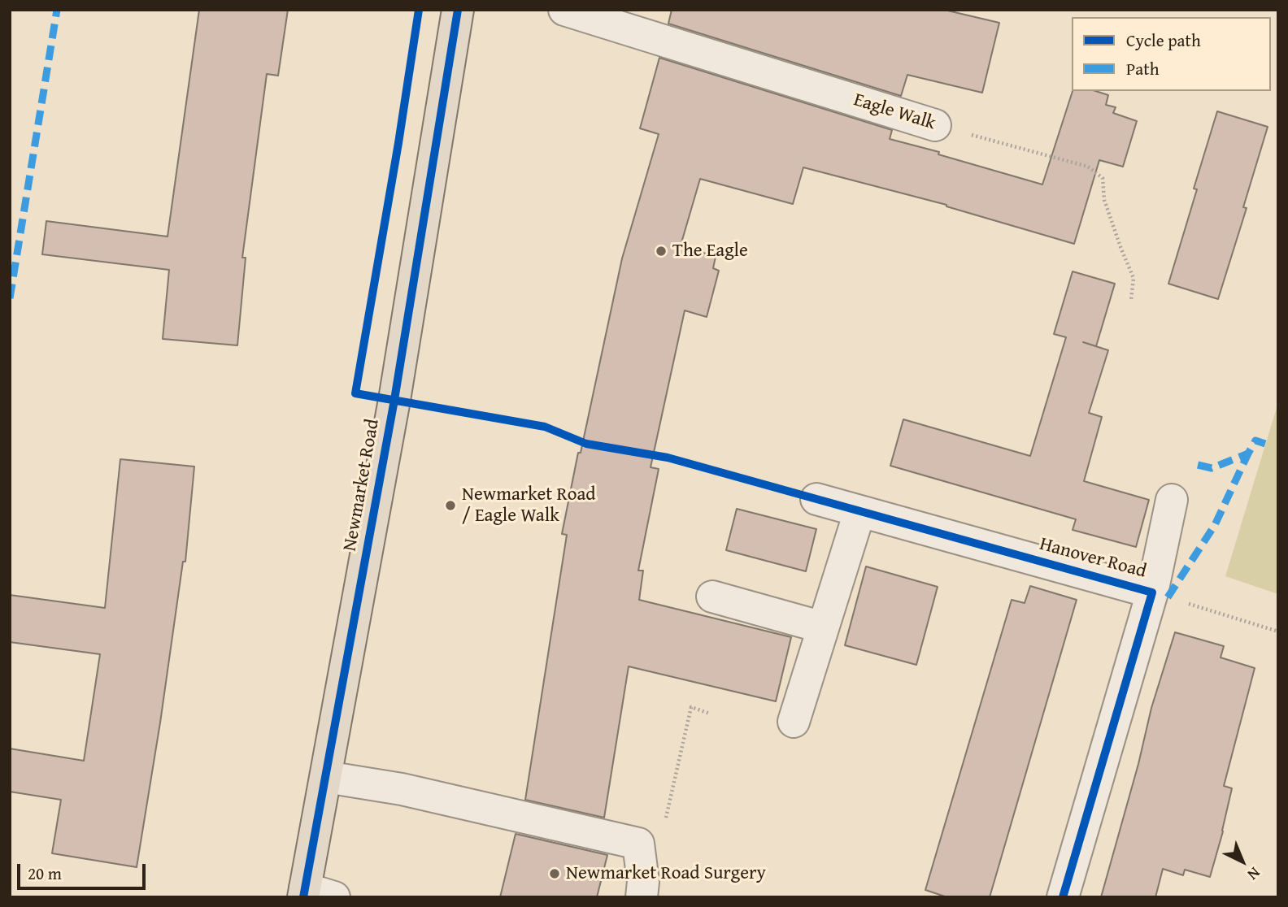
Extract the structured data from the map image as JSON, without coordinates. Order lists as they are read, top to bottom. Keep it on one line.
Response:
{"streets":{"main road":["Newmarket Road"],"street":["Eagle Walk","Hanover Road"]},"places":["The Eagle","Newmarket Road / Eagle Walk","Newmarket Road Surgery"],"legend":["Cycle path","Path"],"scale_bar":"20 m","north":"bottom right"}
